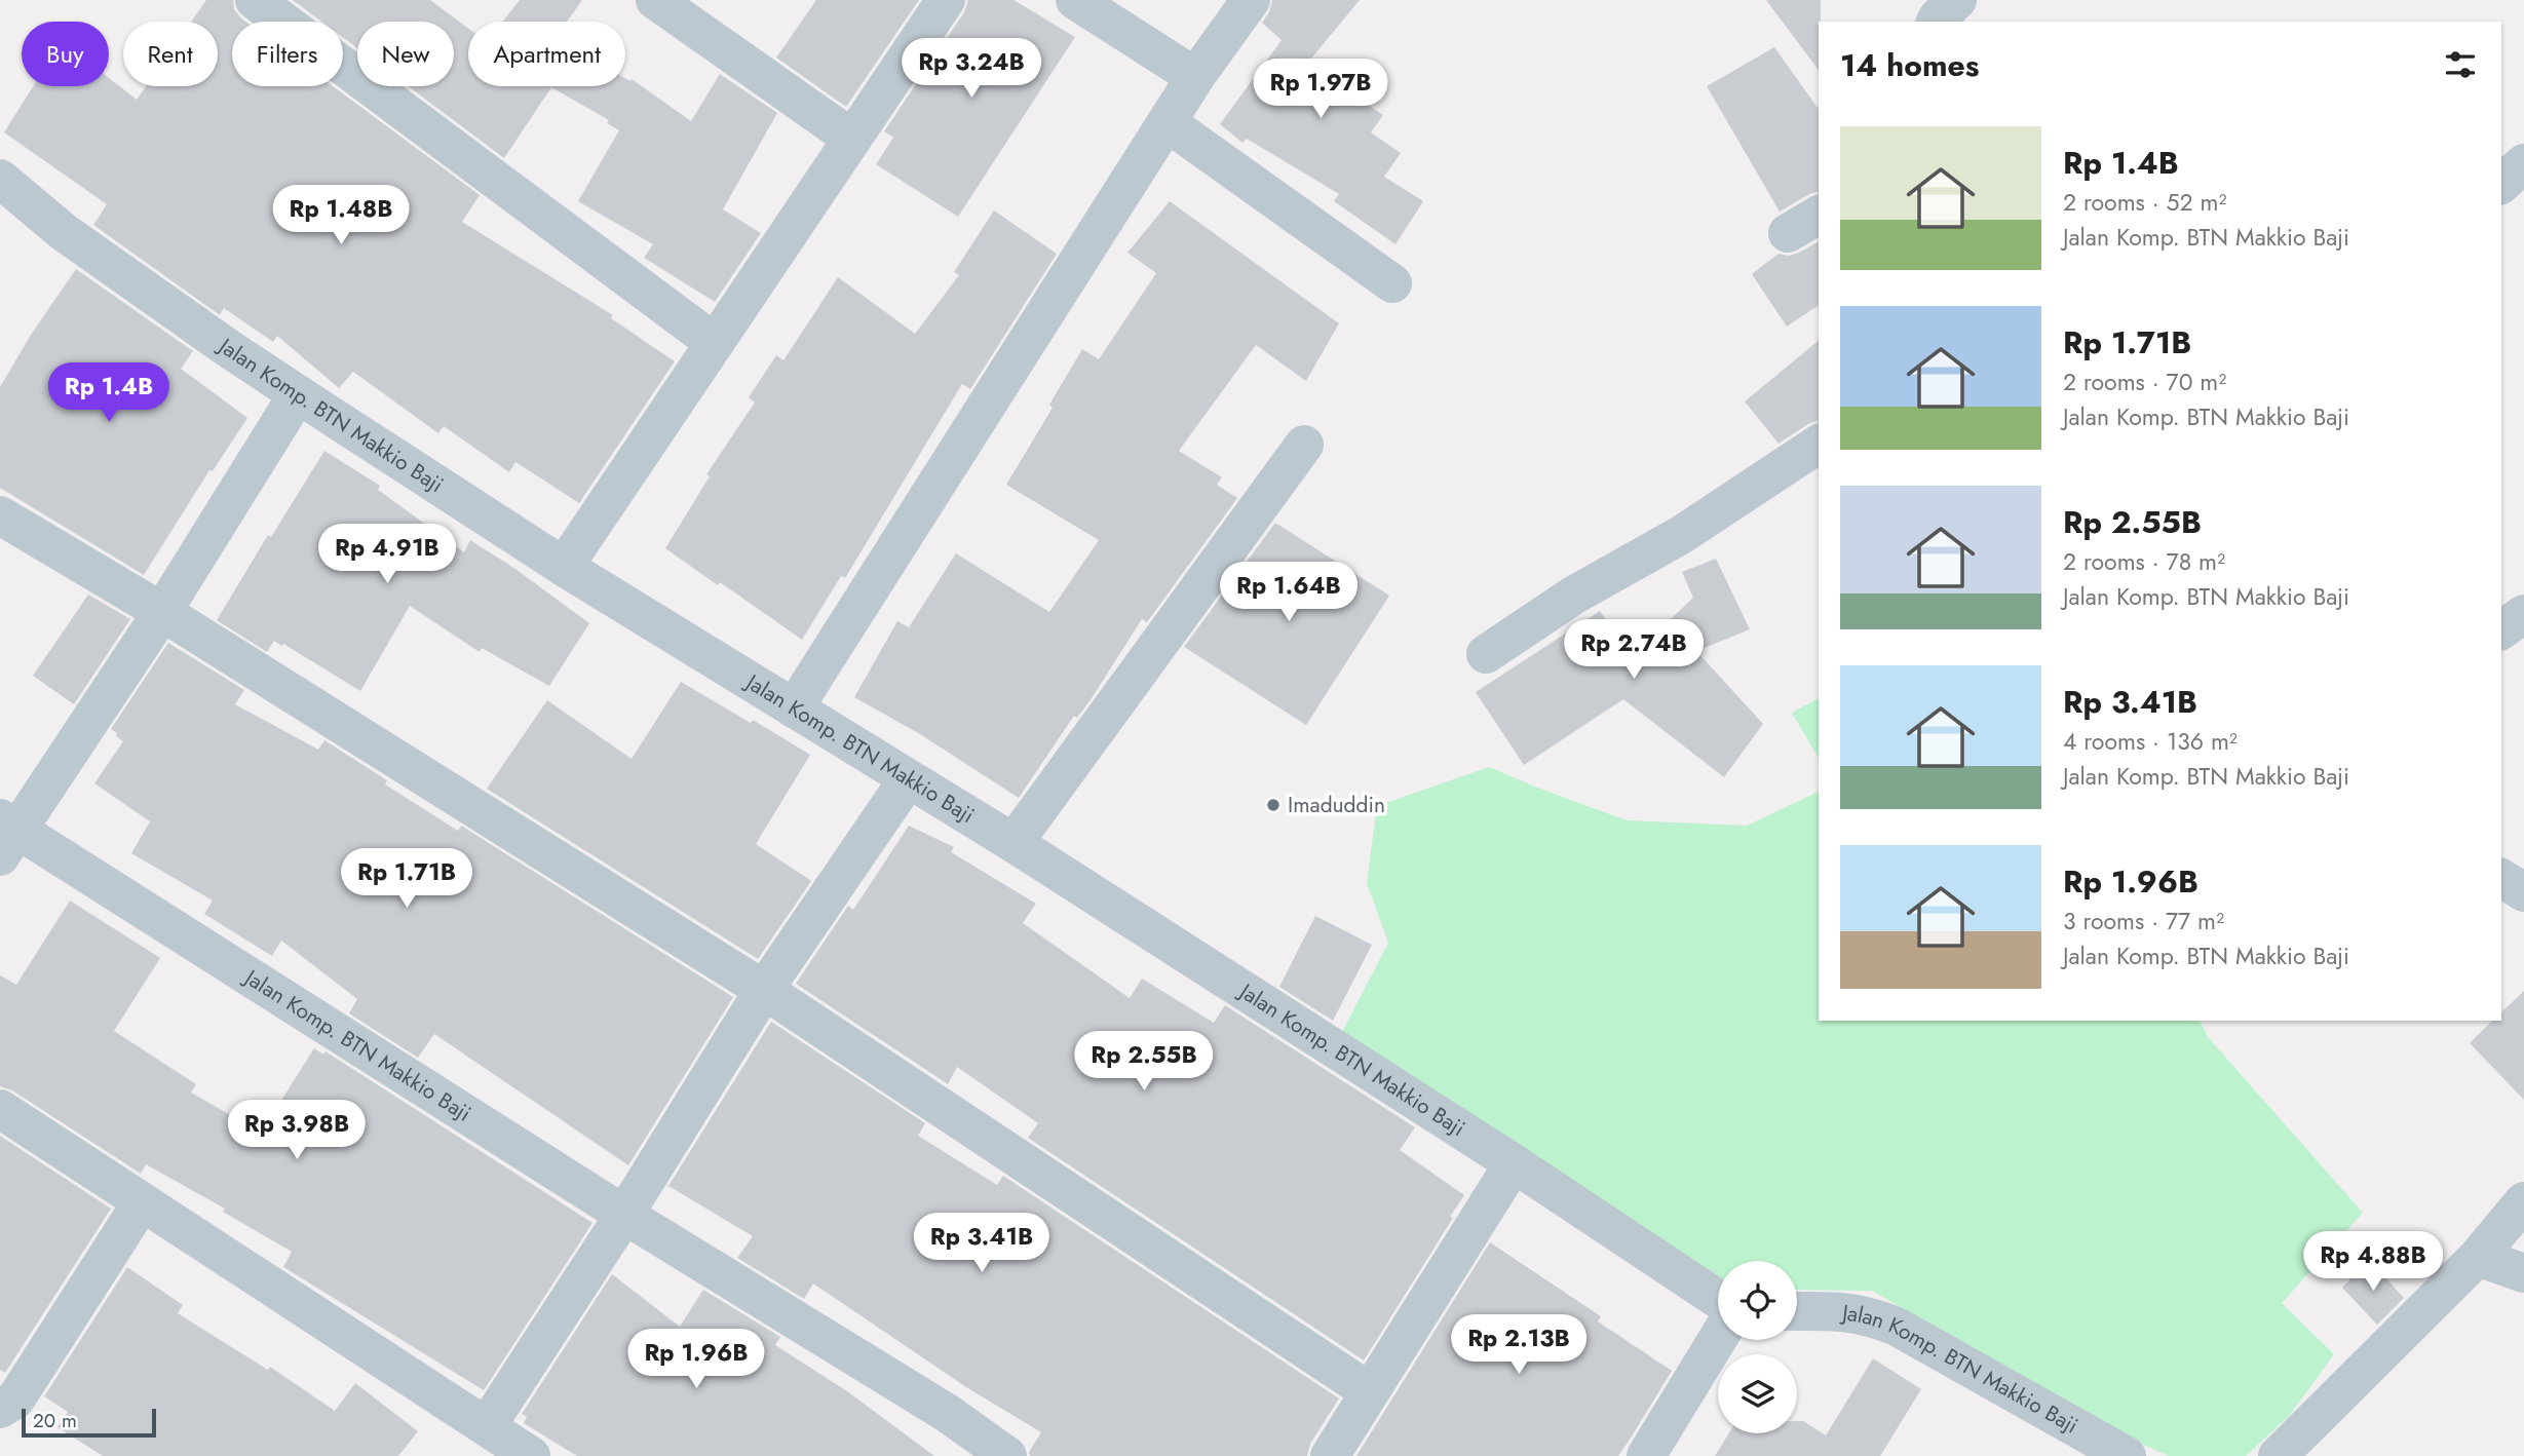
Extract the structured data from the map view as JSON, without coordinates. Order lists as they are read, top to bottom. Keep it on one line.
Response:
{"streets":{"street":["Jalan Komp. BTN Makkio Baji"]},"places":["Imaduddin"],"scale_bar":"20 m","page":{"chip":["Buy","Rent","Filters","New","Apartment"],"heading":"14 homes","price":["Rp 3.24B","Rp 1.97B","Rp 1.48B","Rp 1.4B","Rp 4.91B","Rp 1.64B","Rp 2.74B","Rp 1.71B","Rp 2.55B","Rp 3.98B","Rp 3.41B","Rp 4.88B","Rp 2.13B","Rp 1.96B"],"list":[{"name":"Rp 1.4B","note":"2 rooms · 52 m² · Jalan Komp. BTN Makkio Baji"},{"name":"Rp 1.71B","note":"2 rooms · 70 m² · Jalan Komp. BTN Makkio Baji"},{"name":"Rp 2.55B","note":"2 rooms · 78 m² · Jalan Komp. BTN Makkio Baji"},{"name":"Rp 3.41B","note":"4 rooms · 136 m² · Jalan Komp. BTN Makkio Baji"},{"name":"Rp 1.96B","note":"3 rooms · 77 m² · Jalan Komp. BTN Makkio Baji"}],"scale":"20 m"}}
